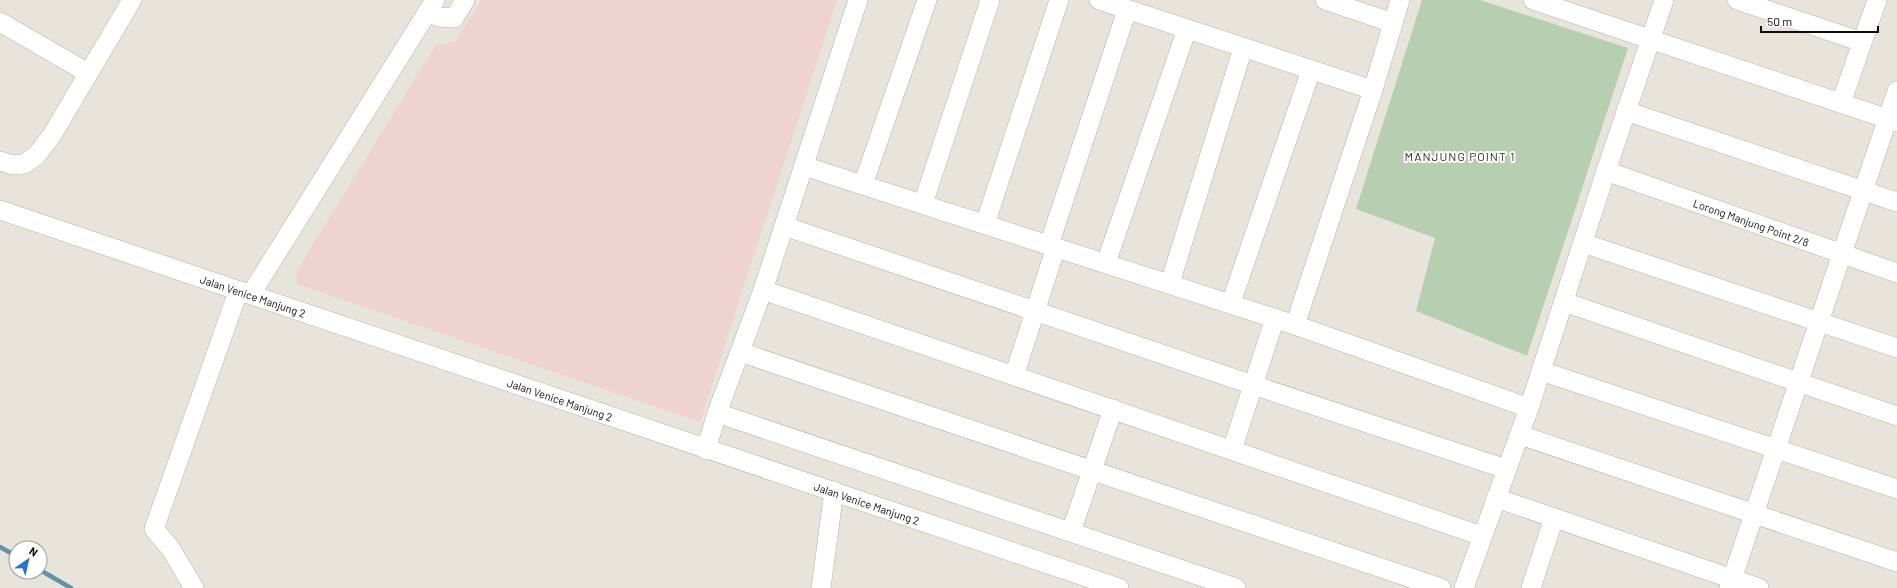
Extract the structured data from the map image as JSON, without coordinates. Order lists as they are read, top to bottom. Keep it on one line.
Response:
{"streets":{"street":["Lorong Manjung Point 2/8","Jalan Venice Manjung 2"]},"districts":["MANJUNG POINT 1"],"scale_bar":"50 m","north":"top right"}
